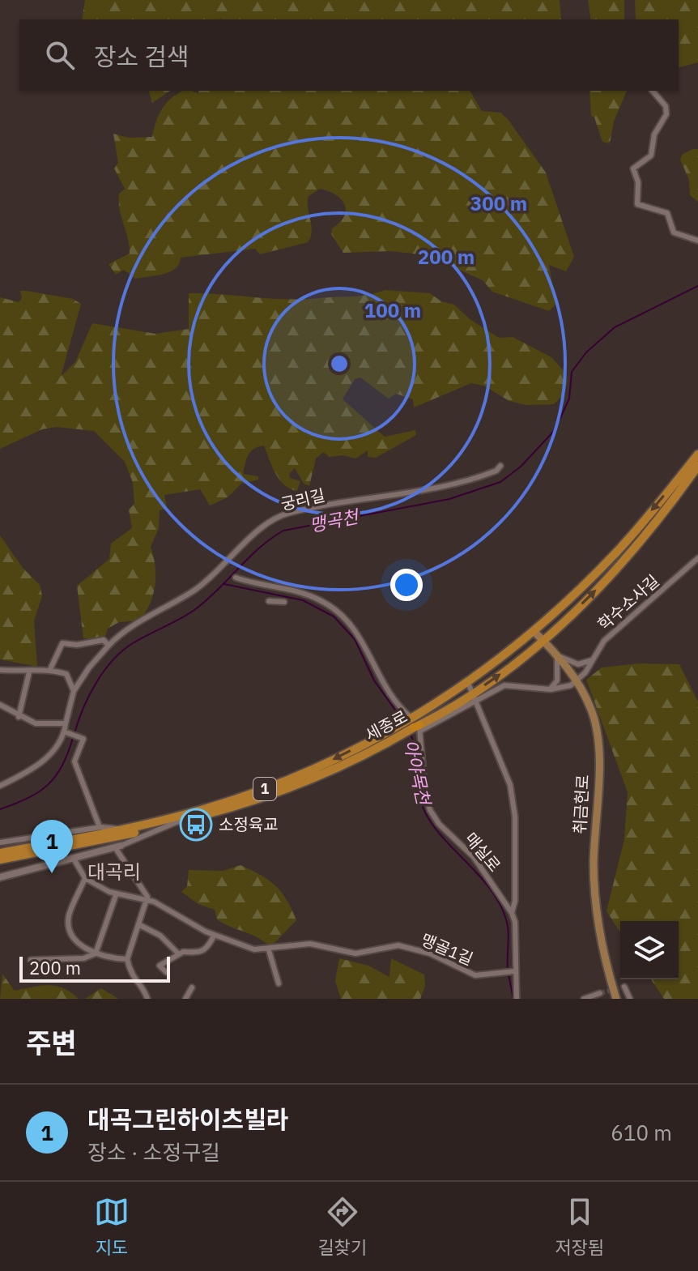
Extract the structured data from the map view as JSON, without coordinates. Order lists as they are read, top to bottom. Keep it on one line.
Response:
{"streets":{"main road":["세종로","1","취금헌로"],"street":["궁리길","학수소사길","매실로","맹골1길"]},"crossings":[["학수소사길","취금헌로"],["세종로","취금헌로"],["세종로","매실로"],["매실로","맹골1길"]],"districts":["대곡리"],"water":["맹곡천","아야목천"],"places":{"bus stop":["소정육교"]},"scale_bar":"200 m","page":{"search":"장소 검색","pins":"1","scale":"200 m","heading":"주변","list":[{"mark":"1","name":"대곡그린하이츠빌라","note":"장소 · 소정구길","value":"610 m"}],"nav":["지도","길찾기","저장됨"]},"rings":["300 m","200 m","100 m"]}
